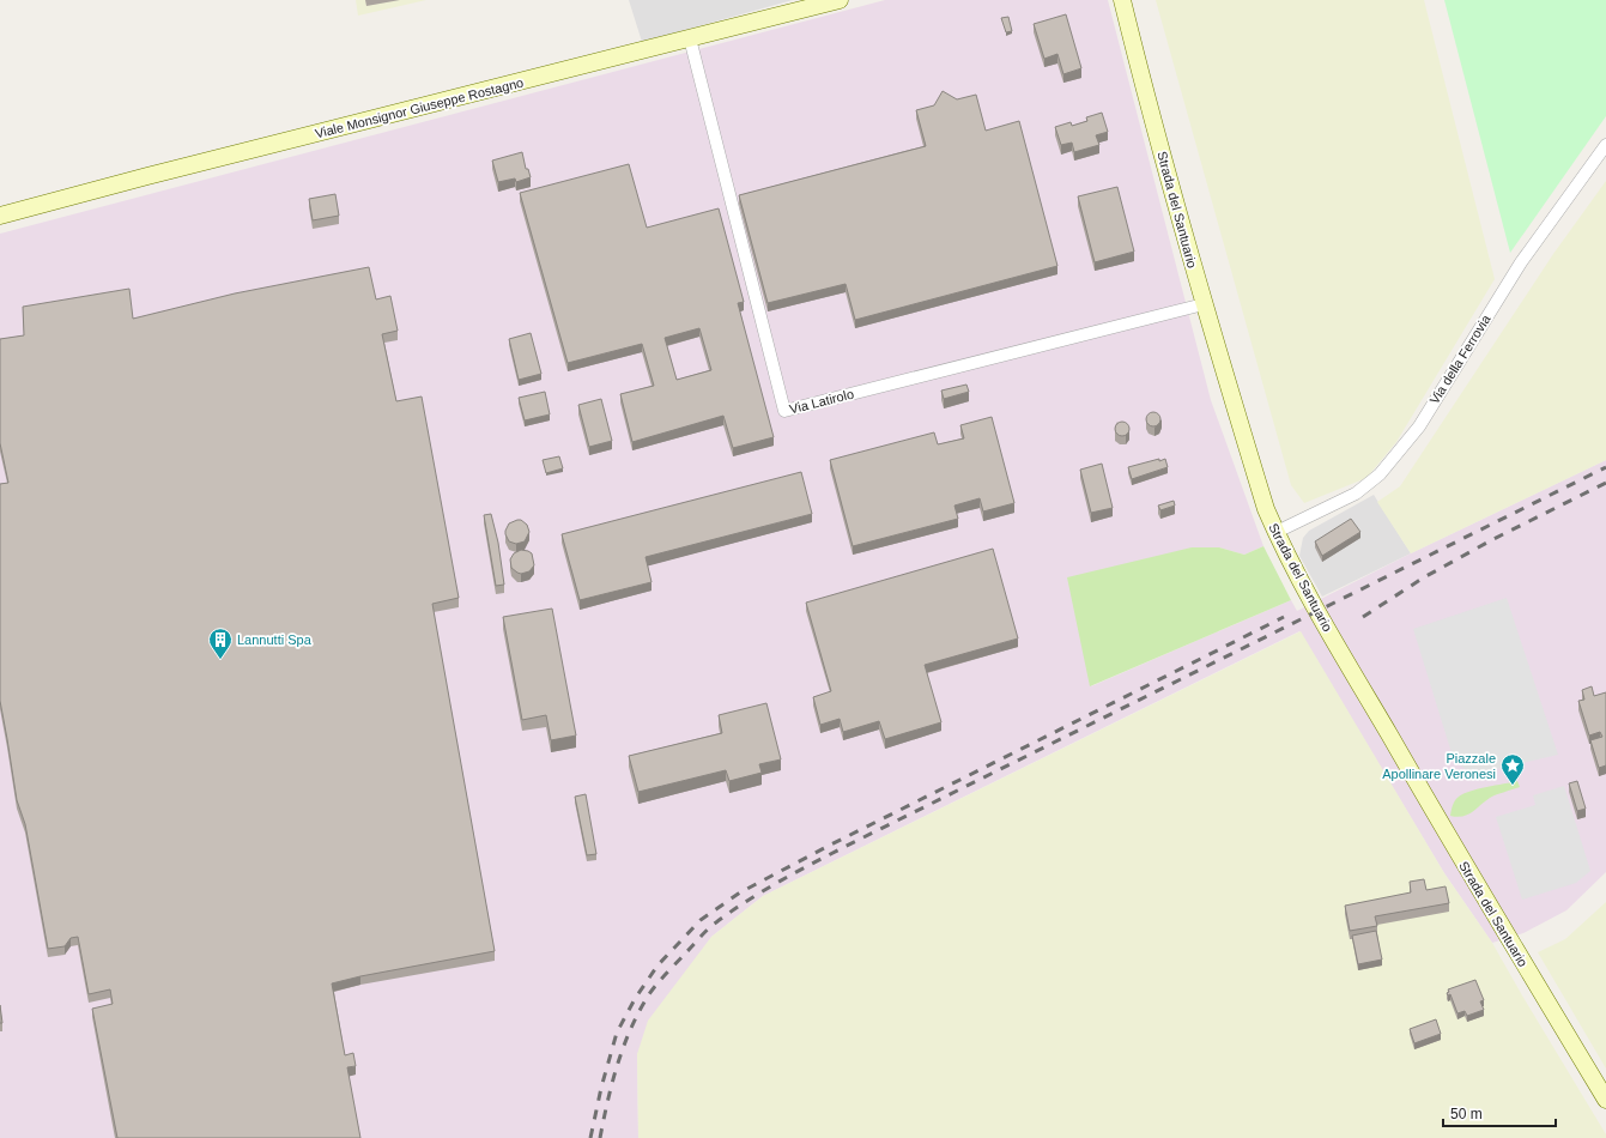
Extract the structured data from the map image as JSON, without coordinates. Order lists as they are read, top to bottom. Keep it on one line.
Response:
{"streets":{"street":["Viale Monsignor Giuseppe Rostagno","Strada del Santuario","Via della Ferrovia","Via Latirolo"]},"crossings":[["Viale Monsignor Giuseppe Rostagno","Via Latirolo"],["Strada del Santuario","Via della Ferrovia"],["Strada del Santuario","Via Latirolo"]],"places":{"building":["Lannutti Spa"],"place":["Piazzale Apollinare Veronesi"]},"scale_bar":"50 m"}
